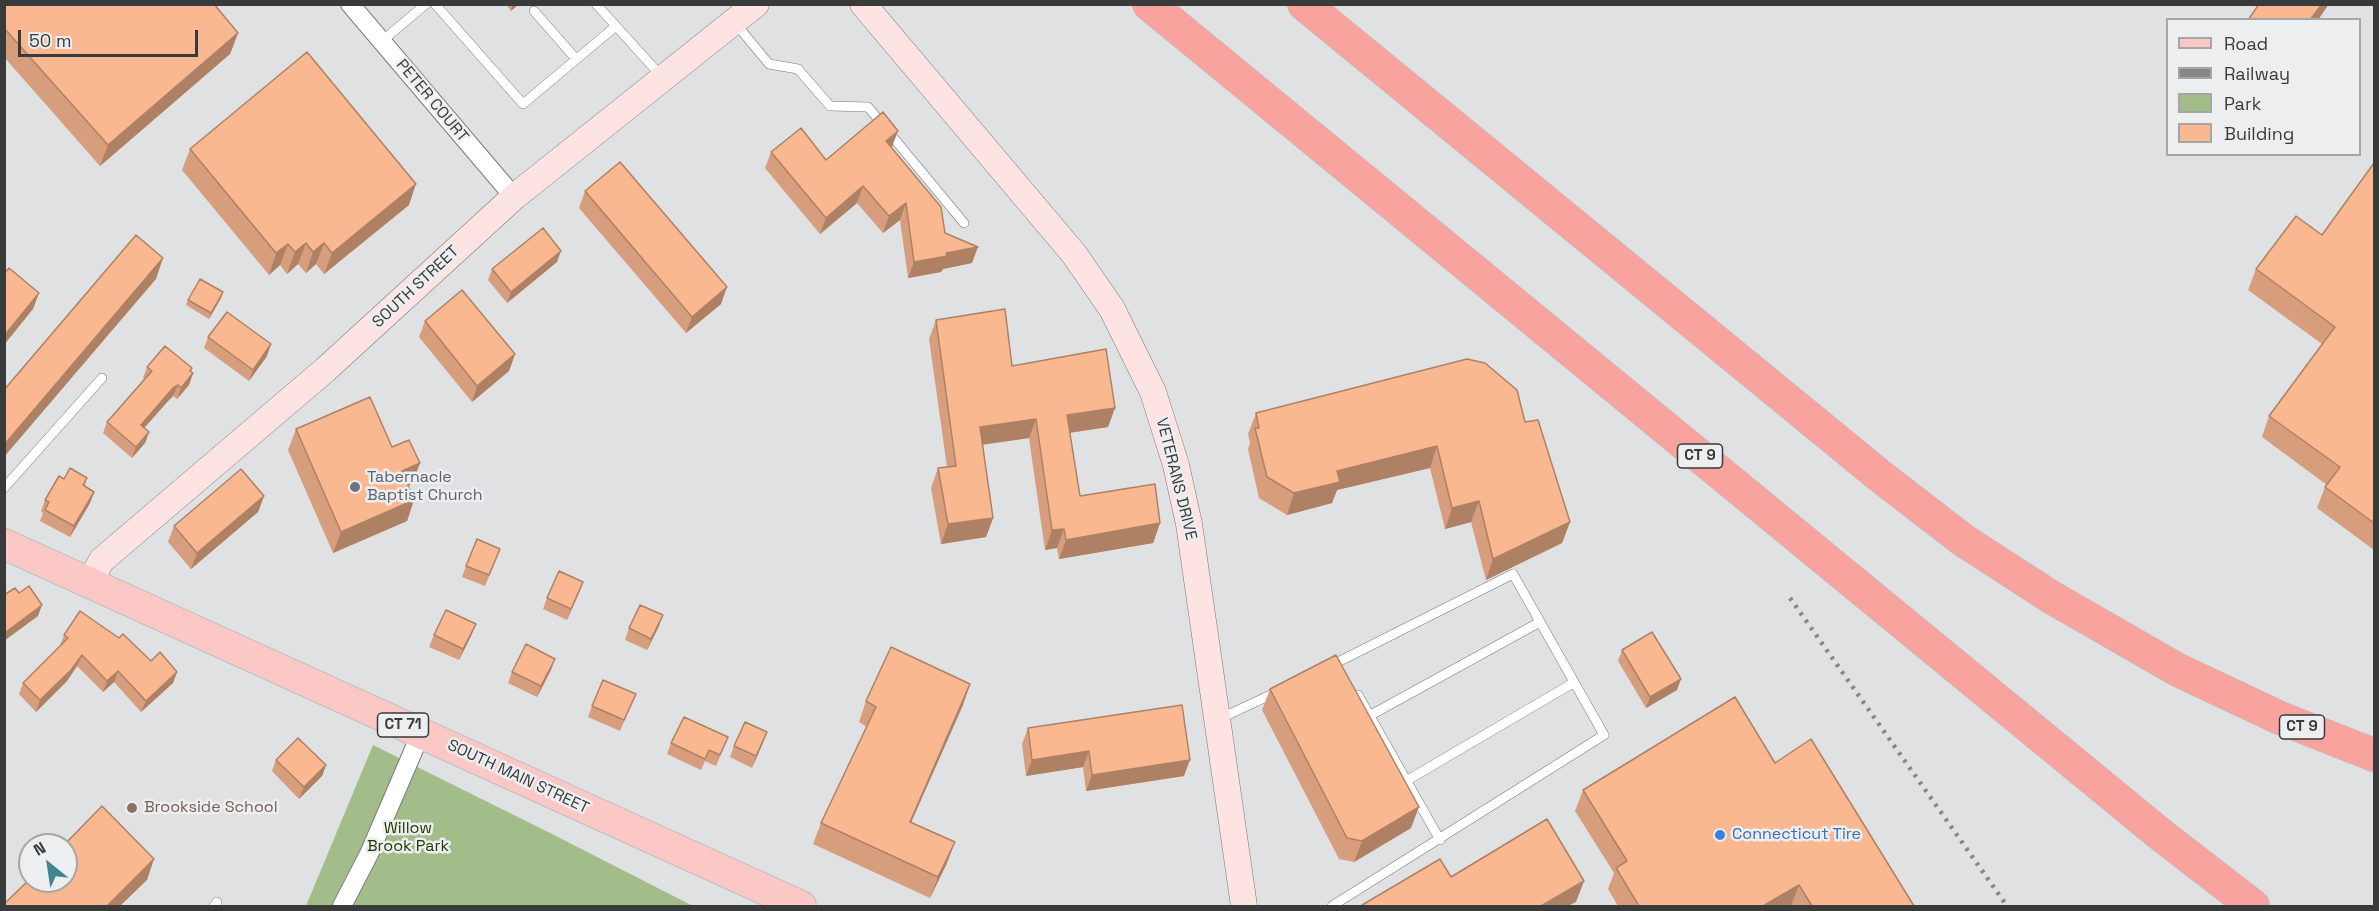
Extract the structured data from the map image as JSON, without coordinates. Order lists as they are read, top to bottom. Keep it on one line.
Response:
{"streets":{"highway":["CT 9"],"main road":["CT 71","SOUTH MAIN STREET"],"street":["PETER COURT","SOUTH STREET","VETERANS DRIVE"]},"crossings":[["PETER COURT","SOUTH STREET"],["SOUTH STREET","SOUTH MAIN STREET"]],"parks":["Willow Brook Park"],"places":["Tabernacle Baptist Church","Brookside School","Connecticut Tire"],"legend":["Road","Railway","Park","Building"],"scale_bar":"50 m","north":"top left"}
